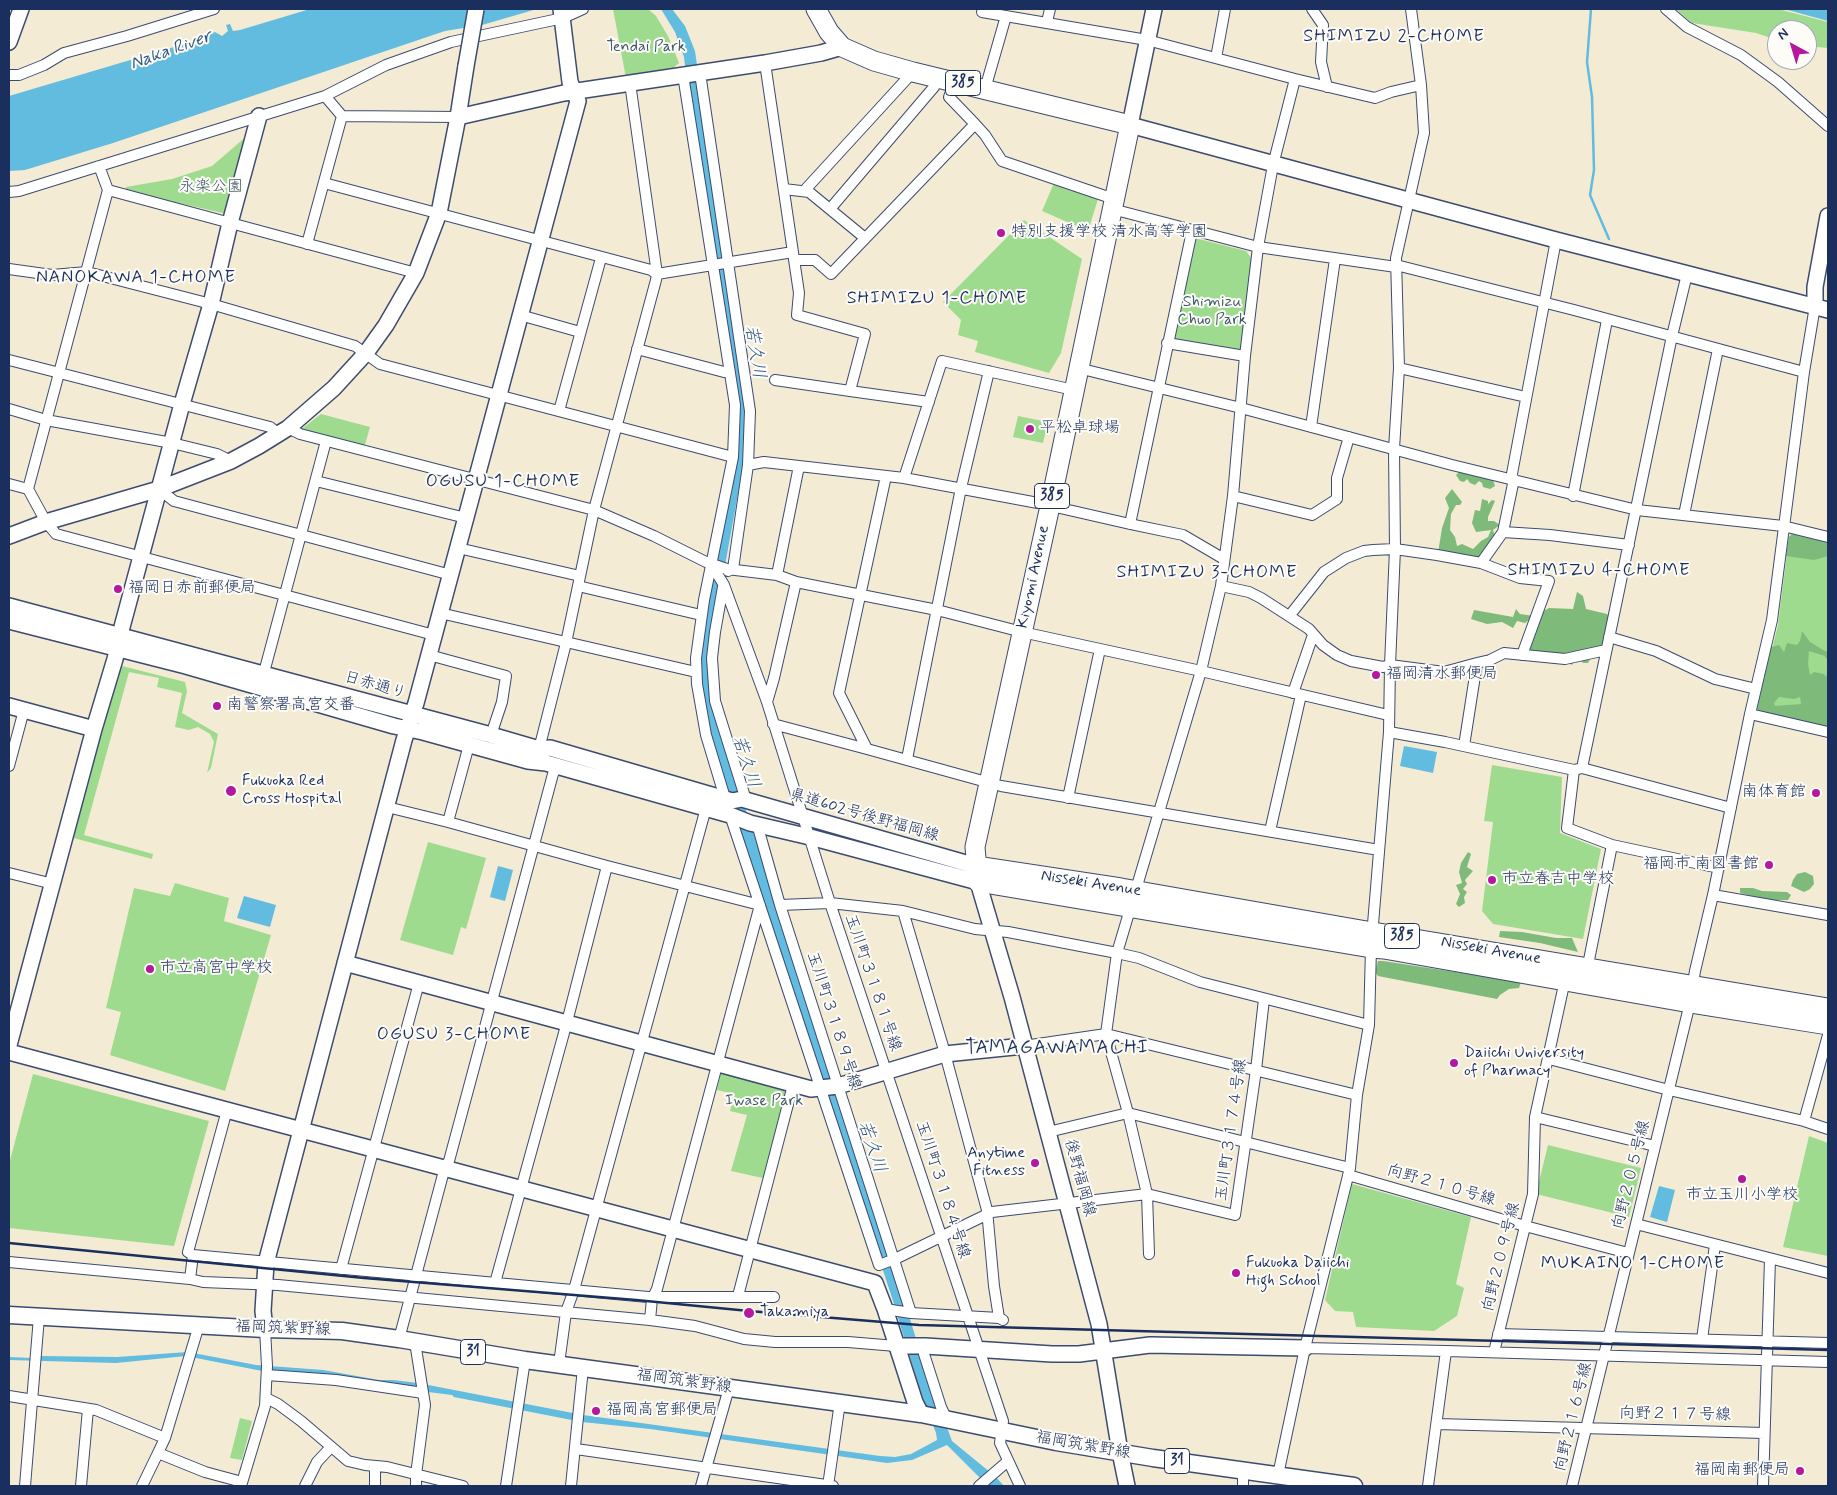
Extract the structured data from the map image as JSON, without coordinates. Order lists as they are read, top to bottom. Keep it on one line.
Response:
{"streets":{"highway":["385","Kiyomi Avenue","Nisseki Avenue"],"main road":["福岡筑紫野線","31"],"street":["日赤通り","県道602号後野福岡線","玉川町３１８１号線","玉川町３１８９号線","玉川町３１７４号線","向野２０５号線","後野福岡線","向野２１０号線","玉川町３１８４号線","向野２０９号線","向野２１７号線","向野２１６号線"]},"crossings":[["385","Kiyomi Avenue"],["Kiyomi Avenue","県道602号後野福岡線"],["Kiyomi Avenue","Nisseki Avenue"],["Kiyomi Avenue","後野福岡線"],["日赤通り","県道602号後野福岡線"],["日赤通り","玉川町３１８９号線"],["県道602号後野福岡線","Nisseki Avenue"],["県道602号後野福岡線","玉川町３１８１号線"],["県道602号後野福岡線","玉川町３１８９号線"],["県道602号後野福岡線","後野福岡線"],["Nisseki Avenue","向野２０５号線"],["Nisseki Avenue","後野福岡線"],["Nisseki Avenue","向野２０９号線"],["玉川町３１８１号線","玉川町３１８４号線"],["玉川町３１７４号線","後野福岡線"],["玉川町３１７４号線","向野２１０号線"],["向野２０５号線","向野２１０号線"],["向野２０５号線","向野２０９号線"],["向野２０５号線","向野２１６号線"],["後野福岡線","福岡筑紫野線"],["向野２１０号線","向野２０９号線"],["玉川町３１８４号線","福岡筑紫野線"],["向野２１７号線","向野２１６号線"]],"districts":["SHIMIZU 2-CHOME","NANOKAWA 1-CHOME","SHIMIZU 1-CHOME","OGUSU 1-CHOME","SHIMIZU 4-CHOME","SHIMIZU 3-CHOME","OGUSU 3-CHOME","TAMAGAWAMACHI","MUKAINO 1-CHOME"],"water":["Naka River","若久川"],"parks":["Tendai Park","永楽公園","Shimizu Chuo Park","Iwase Park"],"places":["特別支援学校 清水高等学園","平松卓球場","福岡日赤前郵便局","福岡清水郵便局","南警察署高宮交番","Fukuoka Red Cross Hospital","南体育館","福岡市 南図書館","市立春吉中学校","市立高宮中学校","Daiichi University of Pharmacy","Anytime Fitness","市立玉川小学校","Fukuoka Daiichi High School","Takamiya","福岡高宮郵便局","福岡南郵便局"],"north":"top left"}
